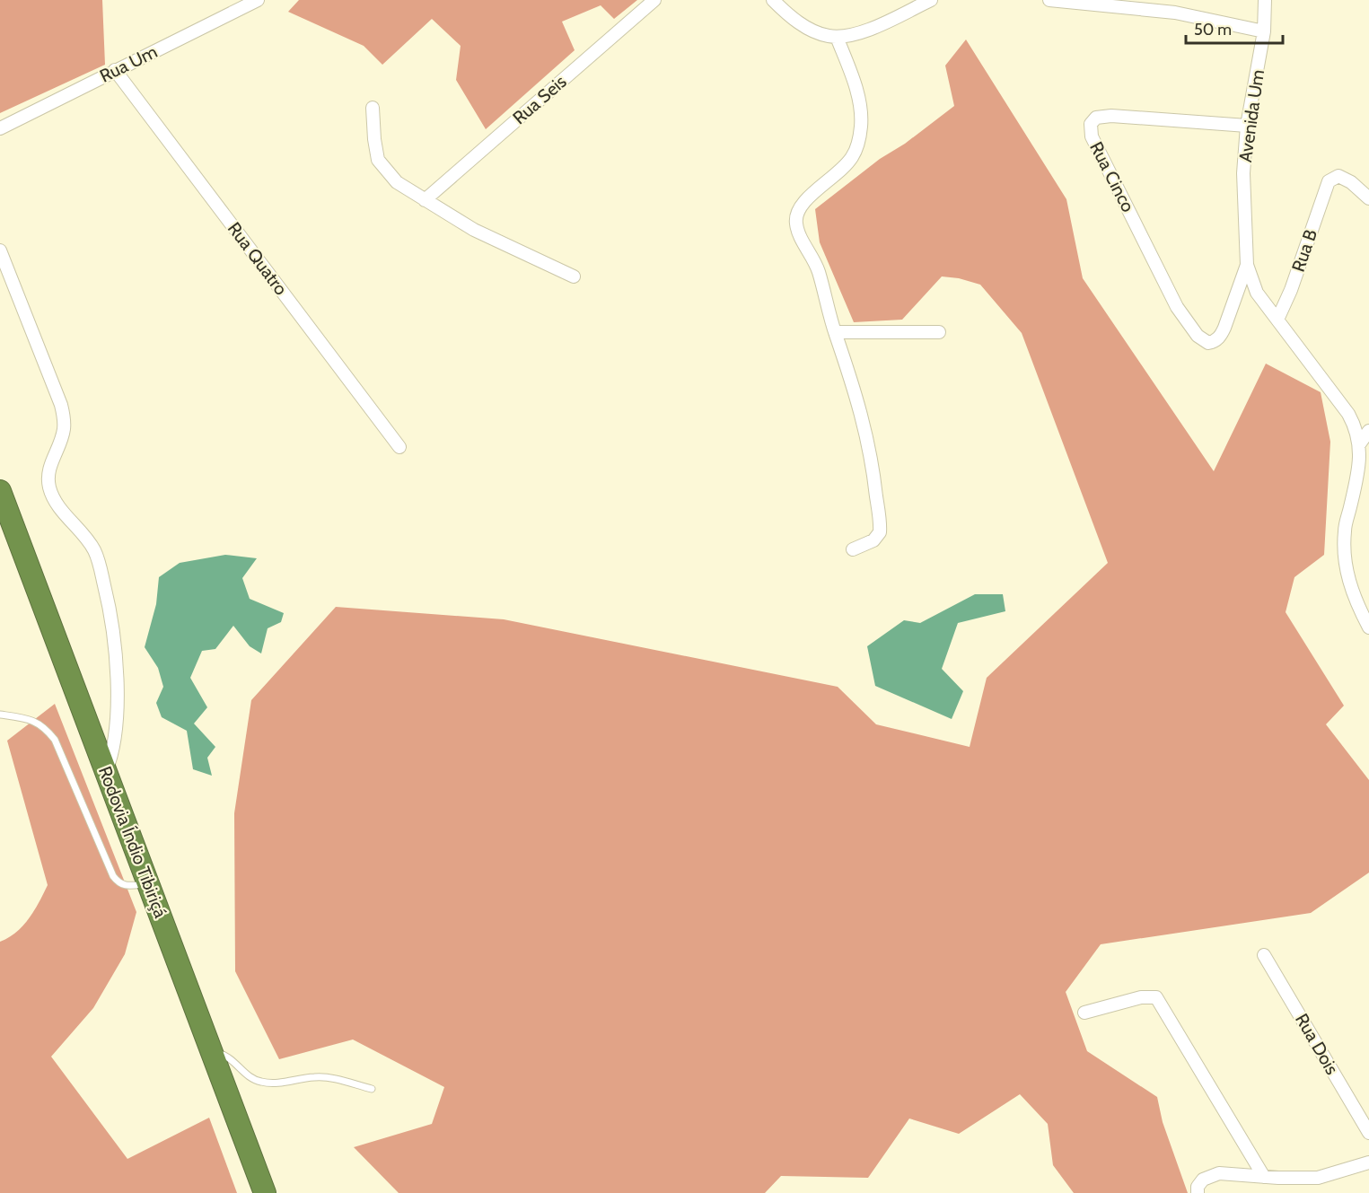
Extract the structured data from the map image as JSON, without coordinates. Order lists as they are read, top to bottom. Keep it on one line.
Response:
{"streets":{"highway":["Rodovia Índio Tibiriçá"],"street":["Rua Um","Rua Seis","Avenida Um","Rua Cinco","Rua B","Rua Quatro","Rua Dois"]},"crossings":[["Rua Um","Rua Quatro"],["Avenida Um","Rua Cinco"],["Avenida Um","Rua B"]],"scale_bar":"50 m"}
